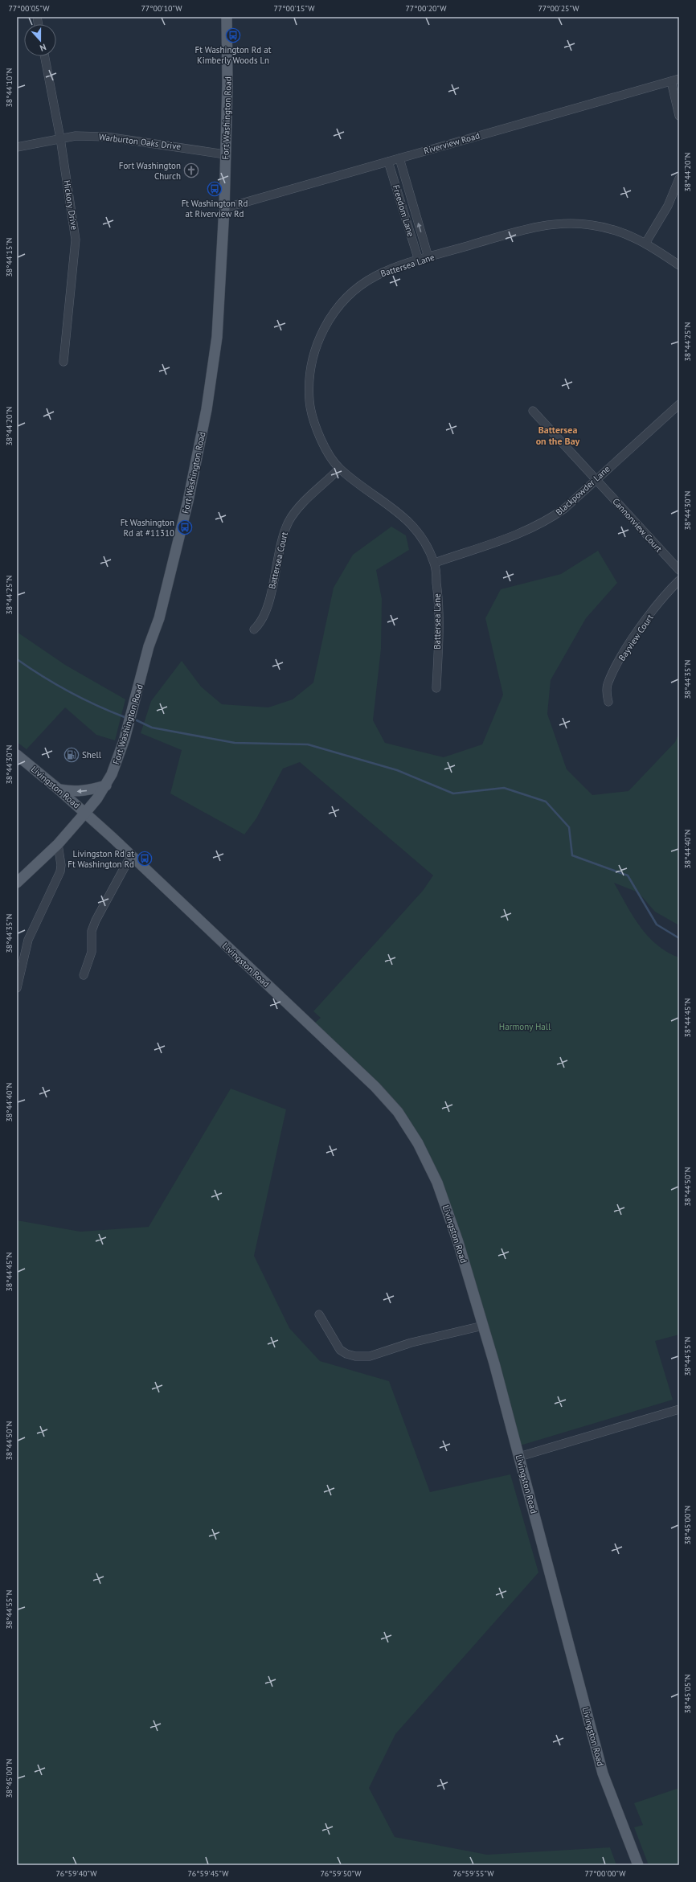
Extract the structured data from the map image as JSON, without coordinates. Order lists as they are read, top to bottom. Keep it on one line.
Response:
{"streets":{"main road":["Fort Washington Road","Livingston Road"],"street":["Warburton Oaks Drive","Riverview Road","Hickory Drive","Freedom Lane","Battersea Lane","Blackpowder Lane","Cannonview Court","Battersea Court","Bayview Court"]},"crossings":[["Fort Washington Road","Warburton Oaks Drive"],["Fort Washington Road","Riverview Road"],["Fort Washington Road","Livingston Road"],["Warburton Oaks Drive","Hickory Drive"],["Riverview Road","Freedom Lane"],["Freedom Lane","Battersea Lane"],["Battersea Lane","Blackpowder Lane"],["Battersea Lane","Battersea Court"],["Blackpowder Lane","Cannonview Court"]],"districts":["Battersea on the Bay"],"parks":["Harmony Hall"],"places":{"bus stop":["Ft Washington Rd at Kimberly Woods Ln","Ft Washington Rd at Riverview Rd","Ft Washington Rd at #11310","Livingston Rd at Ft Washington Rd"],"church":["Fort Washington Church"],"fuel station":["Shell"]},"north":"bottom","coordinates":["77°00'05\"W","77°00'10\"W","77°00'15\"W","77°00'20\"W","77°00'25\"W","38°44'10\"N","38°44'20\"N","38°44'15\"N","38°44'25\"N","38°44'30\"N","38°44'35\"N","38°44'40\"N","38°44'45\"N","38°44'50\"N","38°44'55\"N","38°45'00\"N","38°45'05\"N","76°59'40\"W","76°59'45\"W","76°59'50\"W","76°59'55\"W","77°00'00\"W"]}
